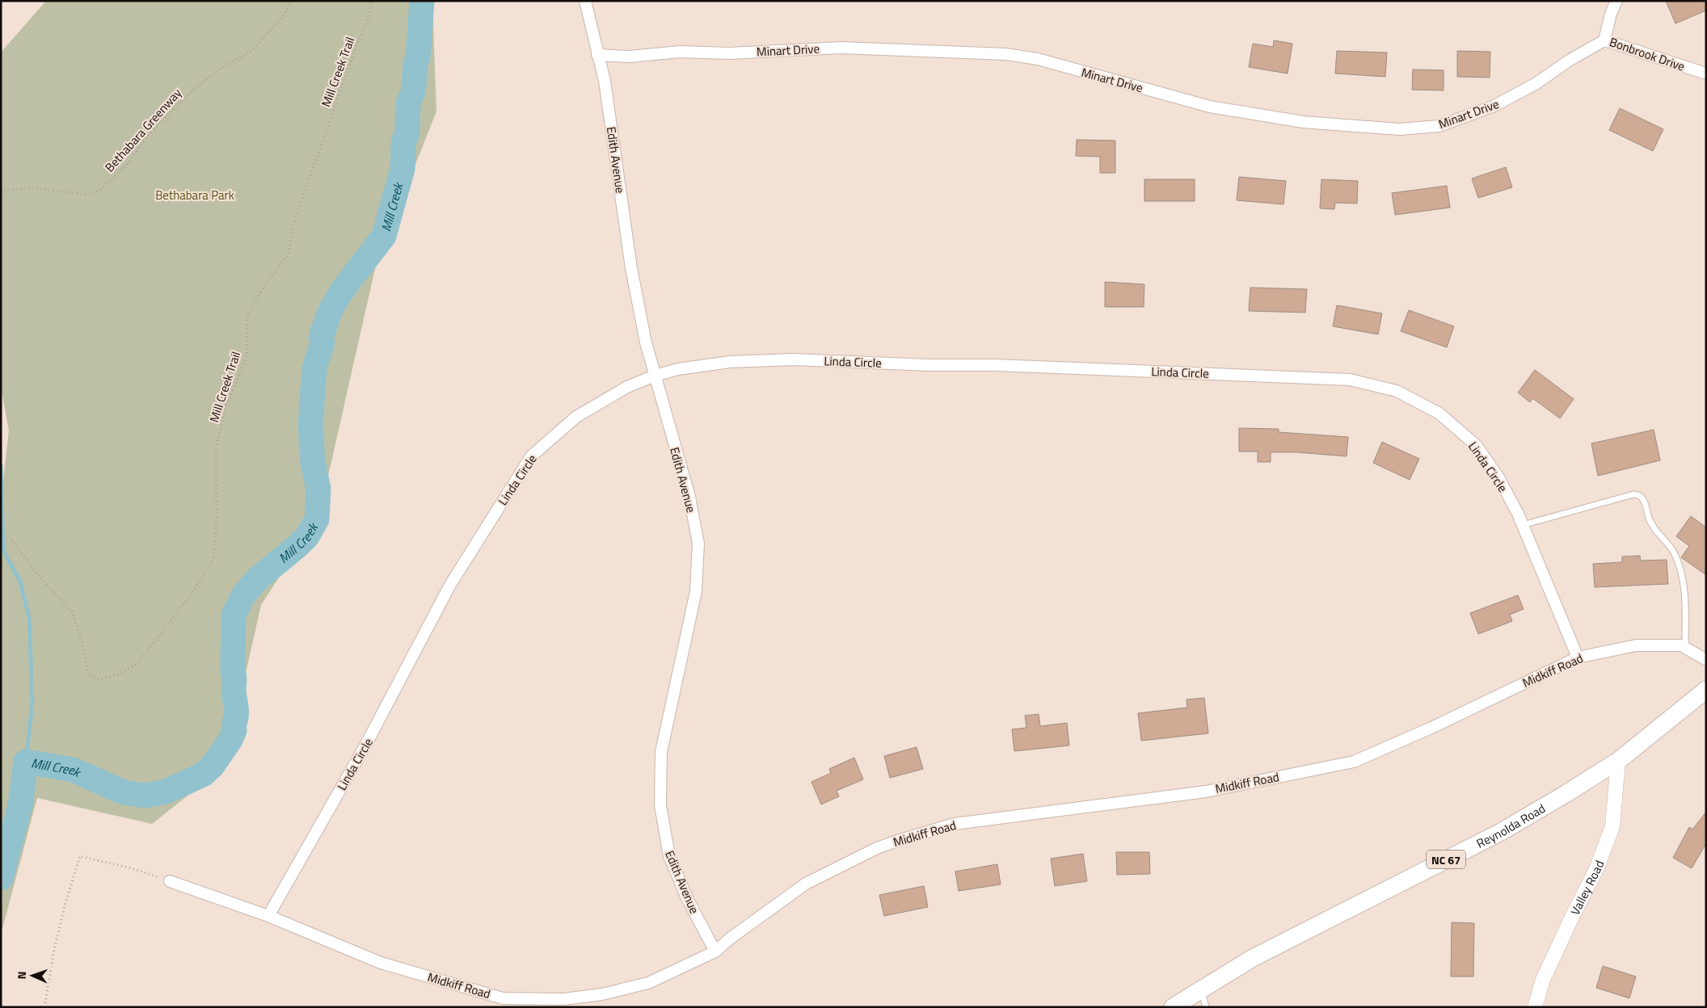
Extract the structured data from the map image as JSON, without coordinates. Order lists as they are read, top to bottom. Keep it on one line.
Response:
{"streets":{"main road":["Reynolda Road","NC 67"],"street":["Minart Drive","Bonbrook Drive","Edith Avenue","Linda Circle","Midkiff Road","Valley Road"],"path":["Mill Creek Trail","Bethabara Greenway"]},"crossings":[["Minart Drive","Bonbrook Drive"],["Minart Drive","Edith Avenue"],["Edith Avenue","Linda Circle"],["Edith Avenue","Midkiff Road"],["Linda Circle","Midkiff Road"],["Reynolda Road","Valley Road"]],"water":["Mill Creek"],"parks":["Bethabara Park"],"north":"left"}
